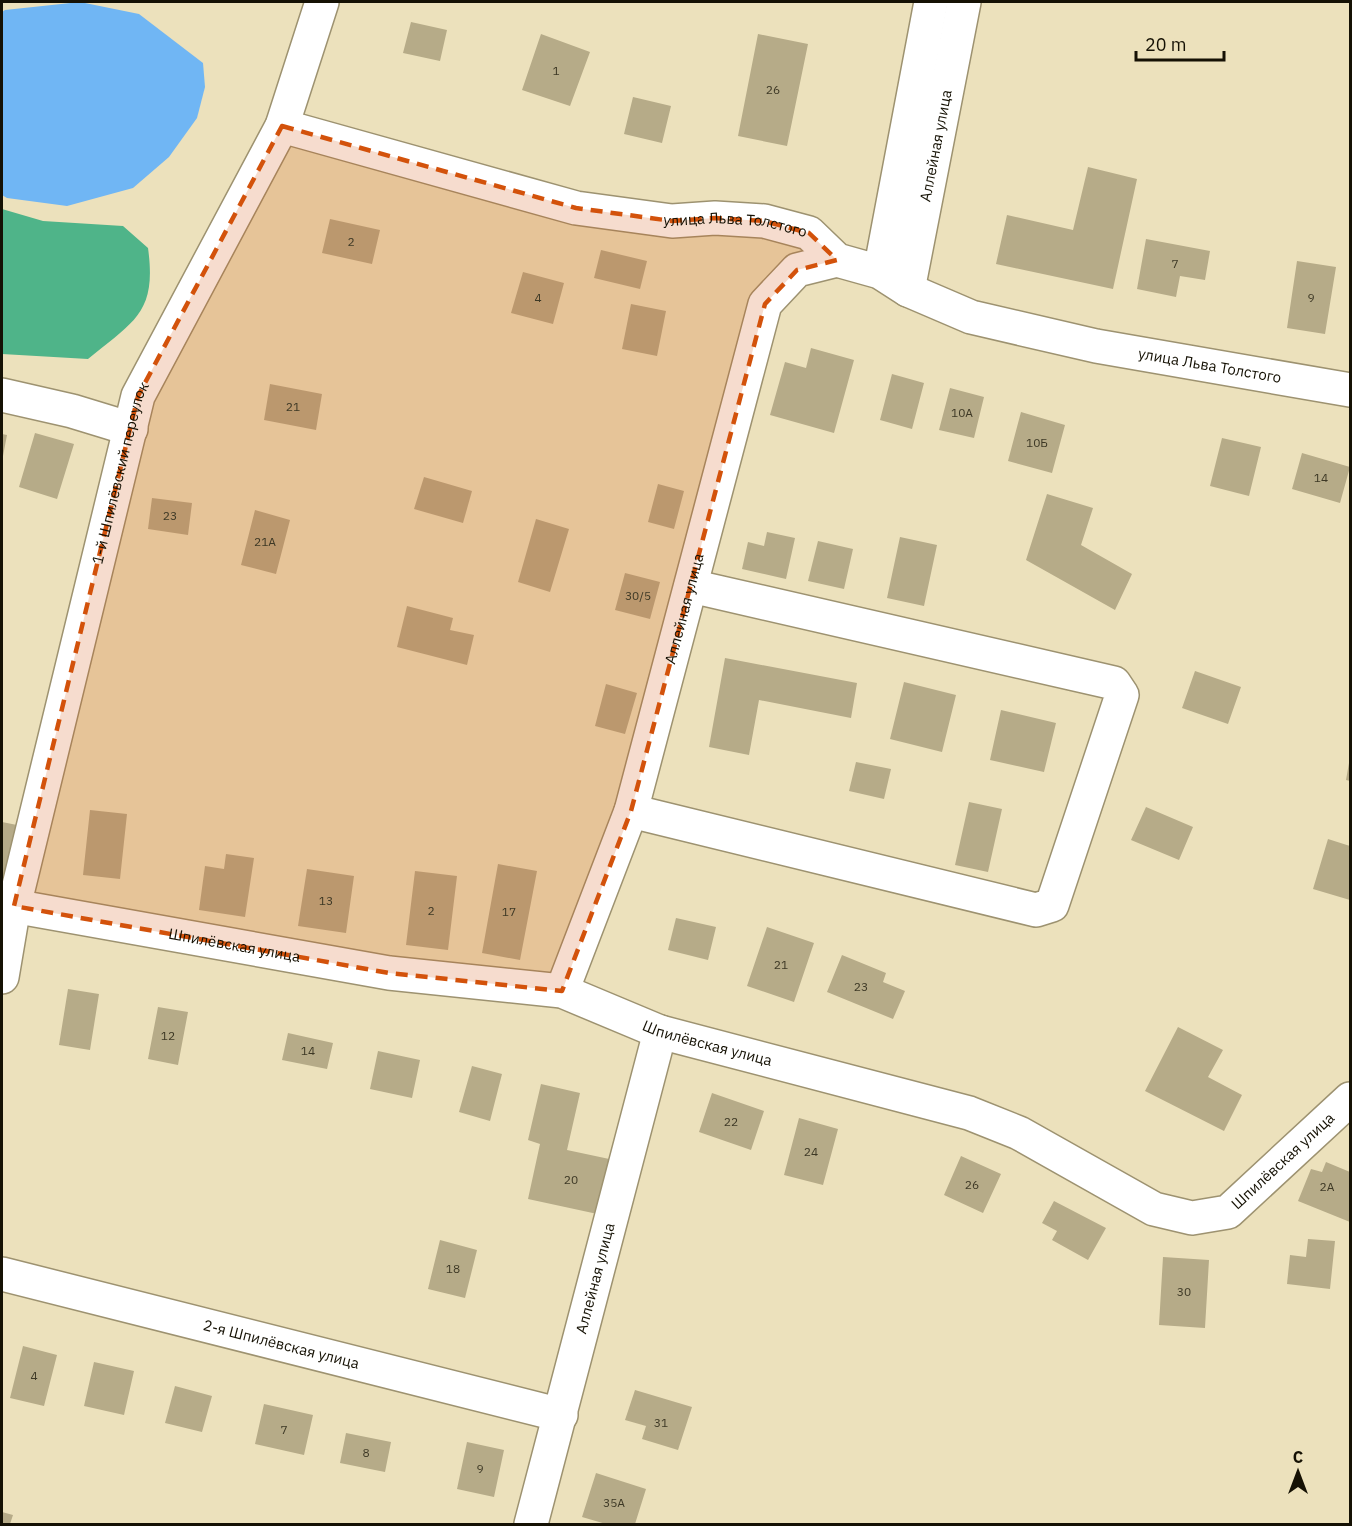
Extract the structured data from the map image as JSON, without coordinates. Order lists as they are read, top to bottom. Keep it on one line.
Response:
{"streets":{"street":["Аллейная улица","улица Льва Толстого","1-й Шпилёвский переулок","Шпилёвская улица","2-я Шпилёвская улица"]},"crossings":[["Аллейная улица","улица Льва Толстого"],["Аллейная улица","Шпилёвская улица"],["Аллейная улица","2-я Шпилёвская улица"],["улица Льва Толстого","1-й Шпилёвский переулок"],["1-й Шпилёвский переулок","Шпилёвская улица"]],"house_numbers":["1","26","2","7","4","9","21","10А","10Б","14","23","21А","30/5","13","2","17","21","23","12","14","22","24","20","26","2А","18","30","4","31","7","8","9","35А"],"scale_bar":"20 m","north":"top"}
